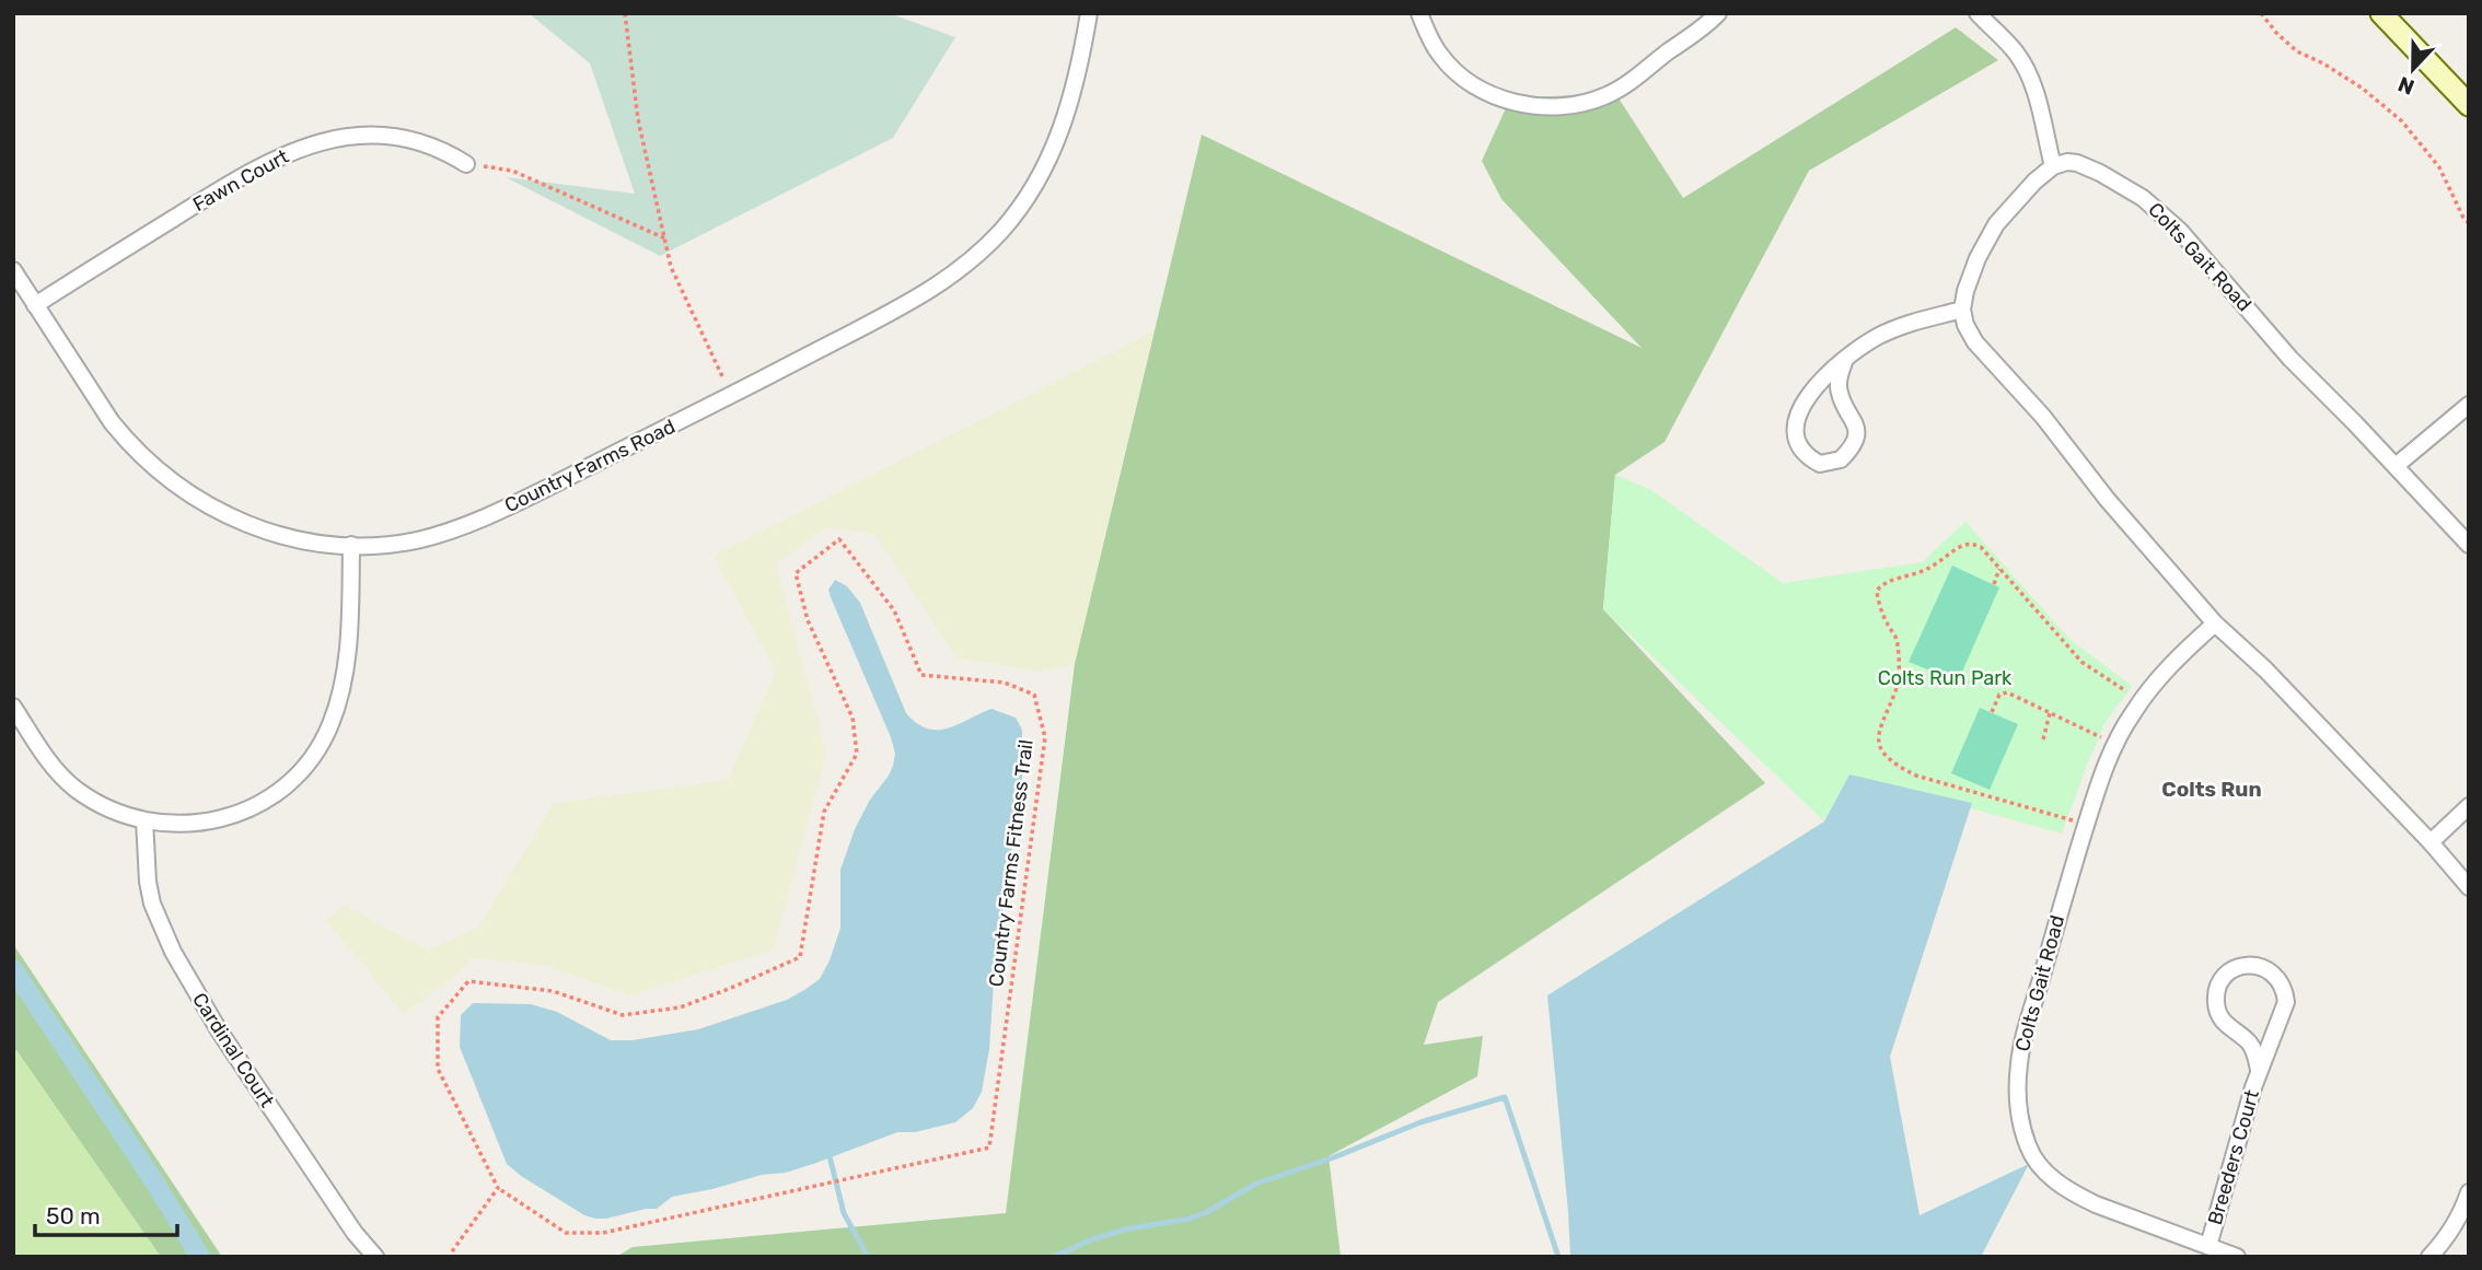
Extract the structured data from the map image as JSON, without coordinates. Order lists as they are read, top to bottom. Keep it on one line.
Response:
{"streets":{"street":["Fawn Court","Colts Gait Road","Country Farms Road","Cardinal Court","Breeders Court"],"path":["Country Farms Fitness Trail"]},"crossings":[["Fawn Court","Country Farms Road"],["Colts Gait Road","Breeders Court"]],"districts":["Colts Run"],"parks":["Colts Run Park"],"scale_bar":"50 m","north":"bottom"}
